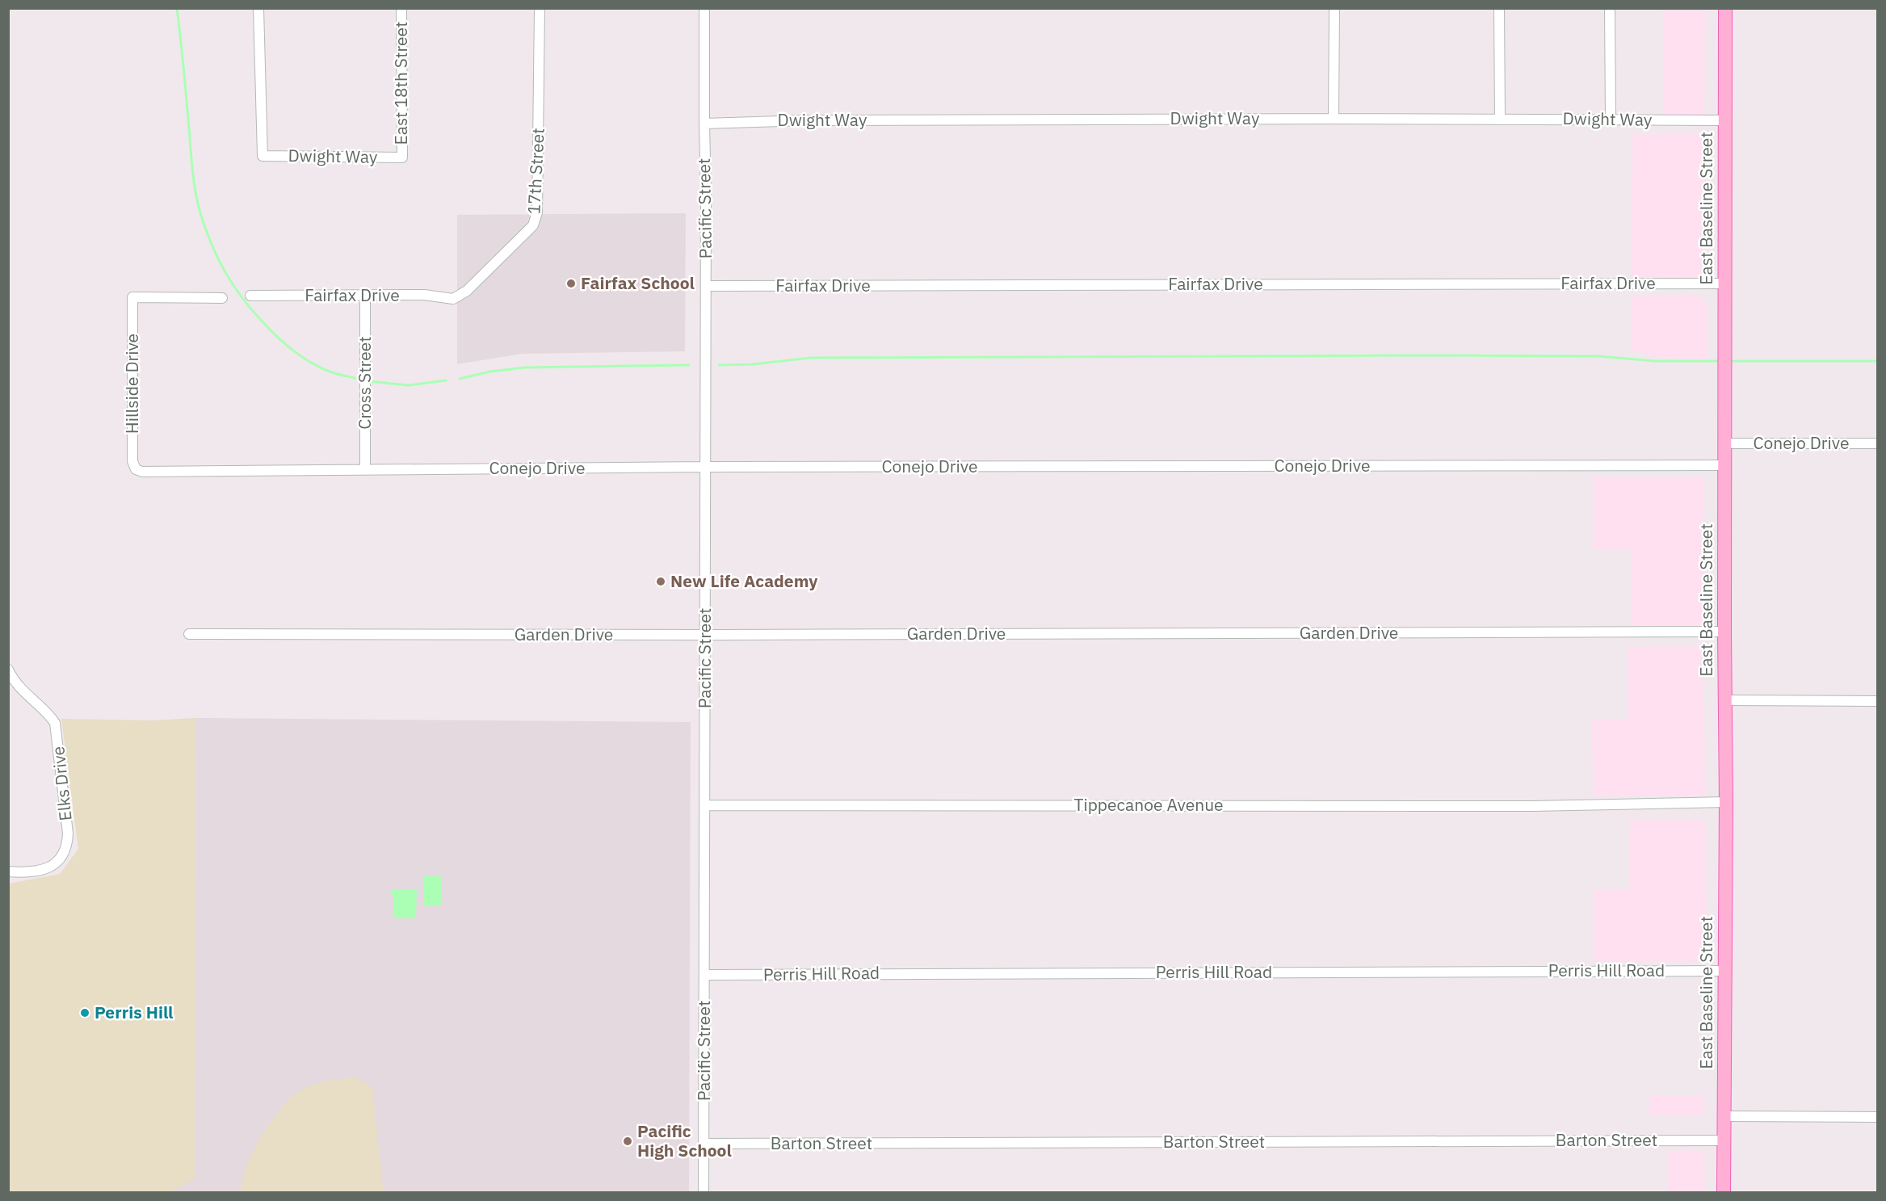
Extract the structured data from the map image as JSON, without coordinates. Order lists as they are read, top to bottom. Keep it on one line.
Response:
{"streets":{"main road":["East Baseline Street"],"street":["East 18th Street","Dwight Way","17th Street","Pacific Street","Fairfax Drive","Cross Street","Hillside Drive","Conejo Drive","Garden Drive","Elks Drive","Tippecanoe Avenue","Perris Hill Road","Barton Street"]},"crossings":[["East 18th Street","Dwight Way"],["Dwight Way","Pacific Street"],["Dwight Way","East Baseline Street"],["17th Street","Fairfax Drive"],["Pacific Street","Fairfax Drive"],["Pacific Street","Conejo Drive"],["Pacific Street","Garden Drive"],["Pacific Street","Tippecanoe Avenue"],["Pacific Street","Perris Hill Road"],["Pacific Street","Barton Street"],["East Baseline Street","Fairfax Drive"],["East Baseline Street","Conejo Drive"],["East Baseline Street","Garden Drive"],["East Baseline Street","Tippecanoe Avenue"],["East Baseline Street","Perris Hill Road"],["East Baseline Street","Barton Street"],["Fairfax Drive","Cross Street"],["Cross Street","Conejo Drive"],["Hillside Drive","Conejo Drive"]],"places":["Fairfax School","New Life Academy","Perris Hill","Pacific High School"]}
